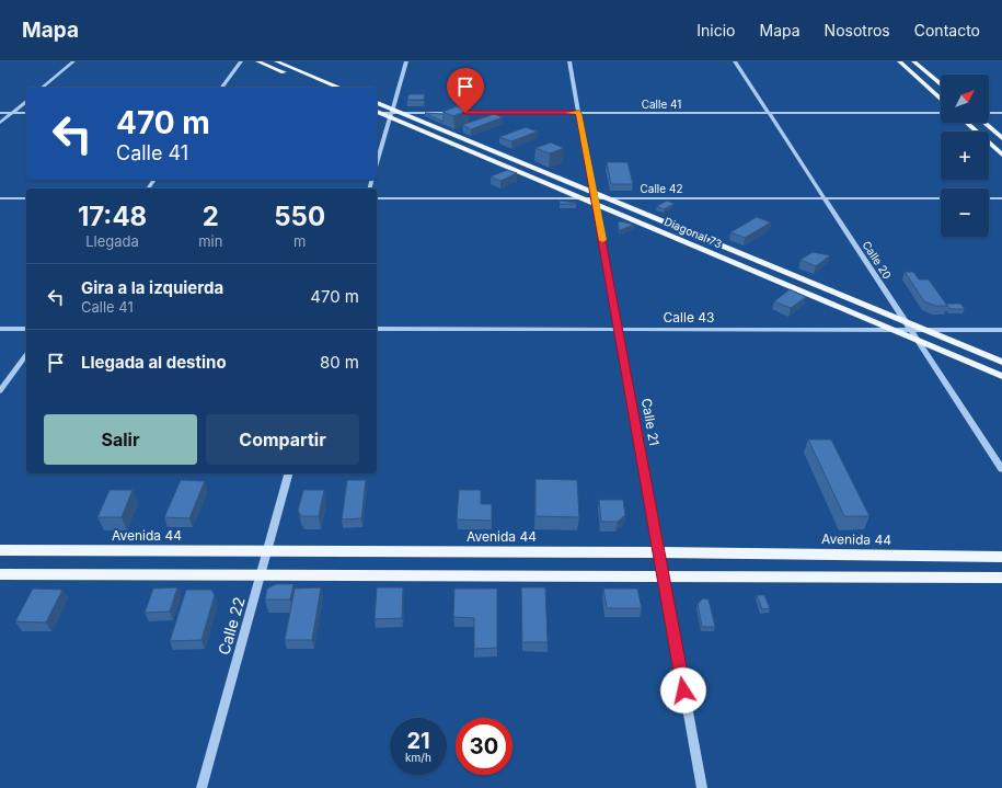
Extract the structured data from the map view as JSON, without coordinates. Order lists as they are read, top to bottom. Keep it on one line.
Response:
{"streets":{"main road":["Diagonal 73","Avenida 44"],"street":["Calle 41","Calle 42","Calle 20","Calle 43","Calle 21","Calle 22"]},"crossings":[["Calle 41","Diagonal 73"],["Calle 41","Calle 20"],["Calle 41","Calle 21"],["Calle 42","Diagonal 73"],["Calle 42","Calle 20"],["Diagonal 73","Calle 20"],["Diagonal 73","Calle 43"],["Diagonal 73","Calle 21"],["Calle 20","Calle 43"],["Calle 43","Calle 21"],["Calle 21","Avenida 44"],["Avenida 44","Calle 22"]],"north":"top right","page":{"header":"Mapa","nav":["Inicio","Mapa","Nosotros","Contacto"],"map_buttons":["+","−"],"turn":["470 m","Calle 41"],"eta":["17:48","Llegada","2","min","550","m"],"list":[{"name":"Gira a la izquierda","note":"Calle 41","value":"470 m"},{"name":"Llegada al destino","value":"80 m"}],"buttons":["Salir","Compartir"],"speed":"21 km/h","limit":"30"}}
